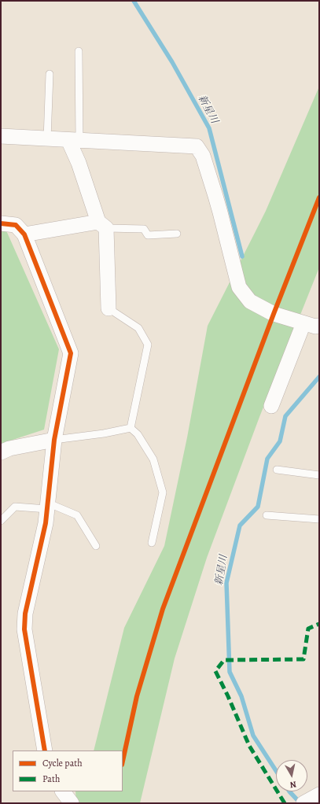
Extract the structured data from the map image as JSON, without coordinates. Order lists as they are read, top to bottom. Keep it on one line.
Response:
{"water":["新星川"],"legend":["Cycle path","Path"],"north":"bottom"}
